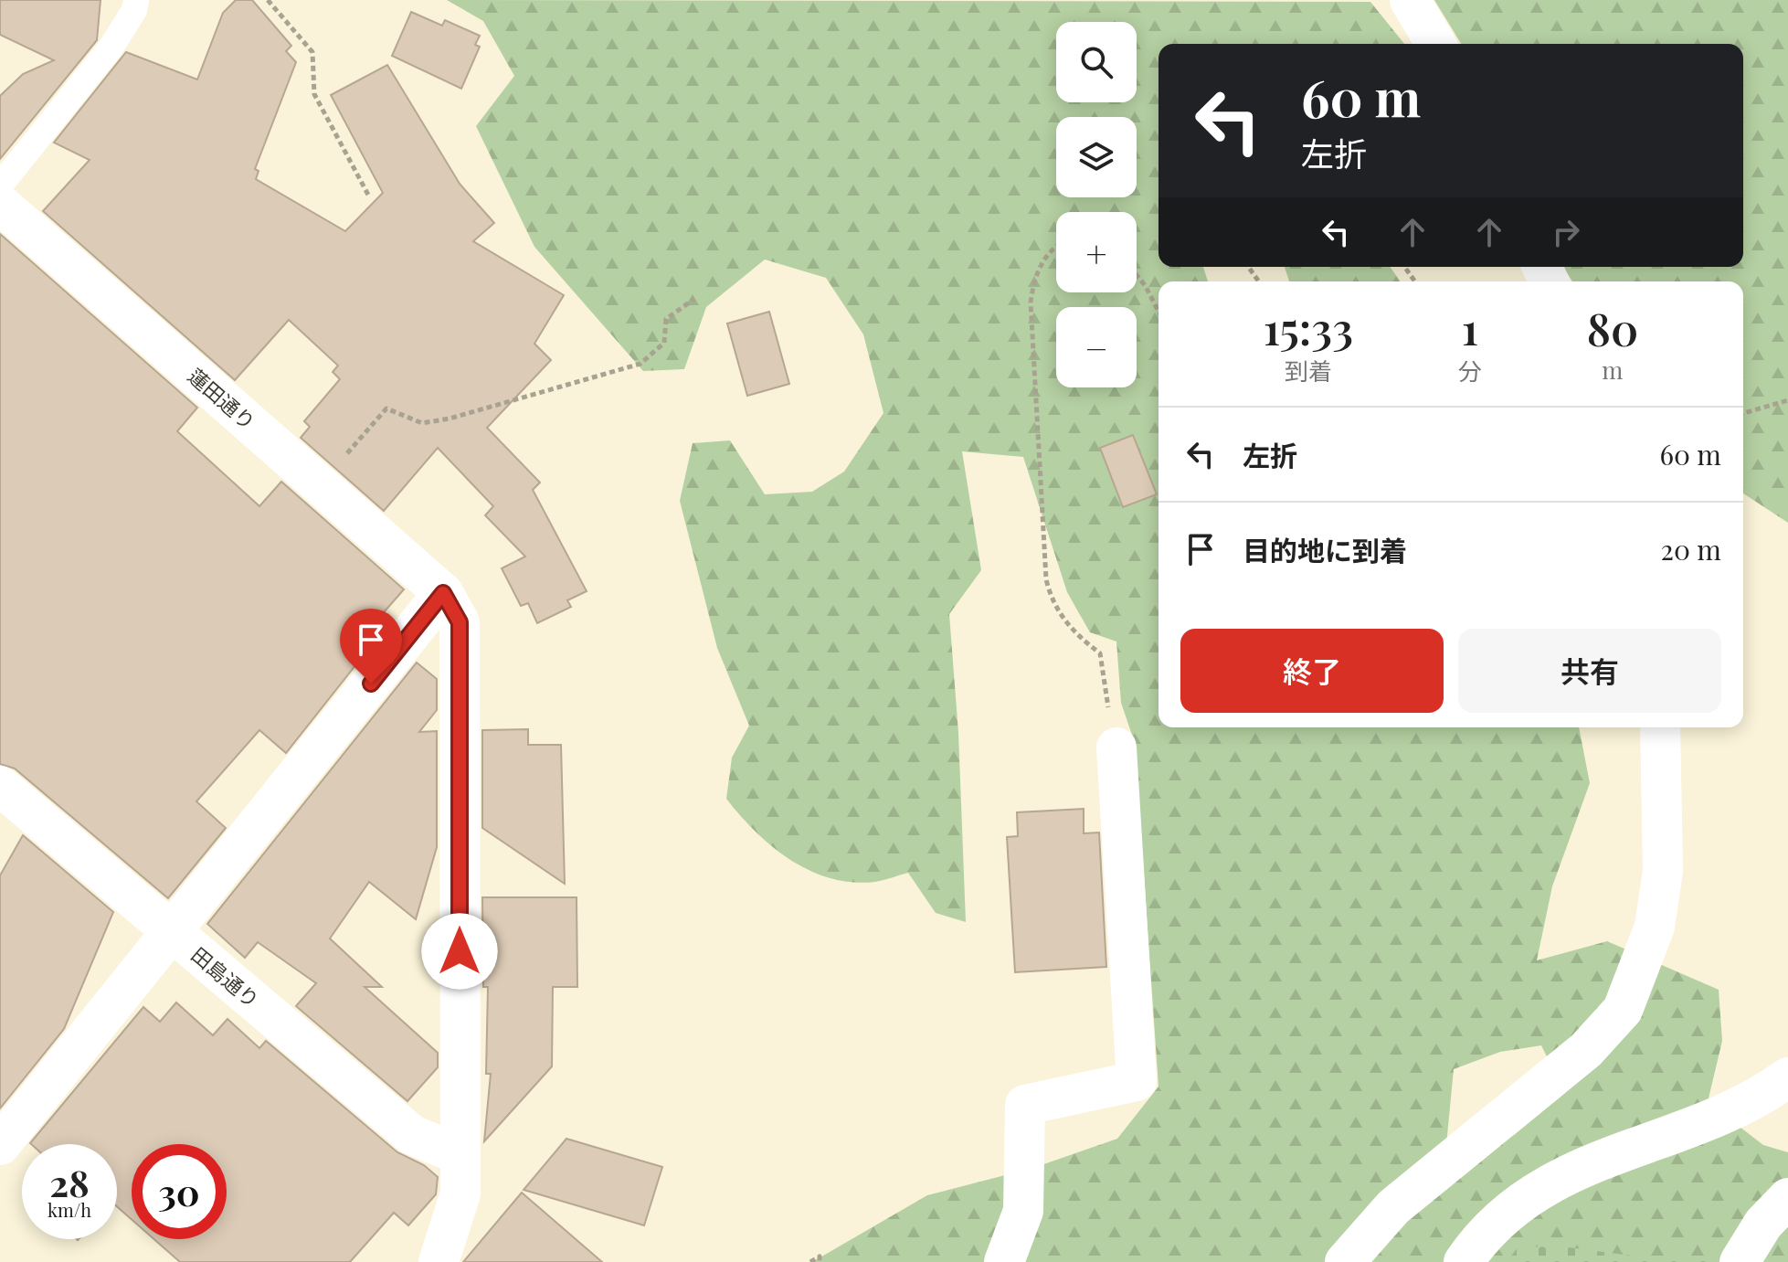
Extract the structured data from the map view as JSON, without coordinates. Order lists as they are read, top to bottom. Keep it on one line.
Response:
{"streets":{"street":["蓮田通り","田島通り"]},"page":{"map_buttons":["+","−"],"turn":["60 m","左折"],"eta":["15:33","到着","1","分","80","m"],"list":[{"name":"左折","value":"60 m"},{"name":"目的地に到着","value":"20 m"}],"buttons":["終了","共有"],"speed":"28 km/h","limit":"30"}}
